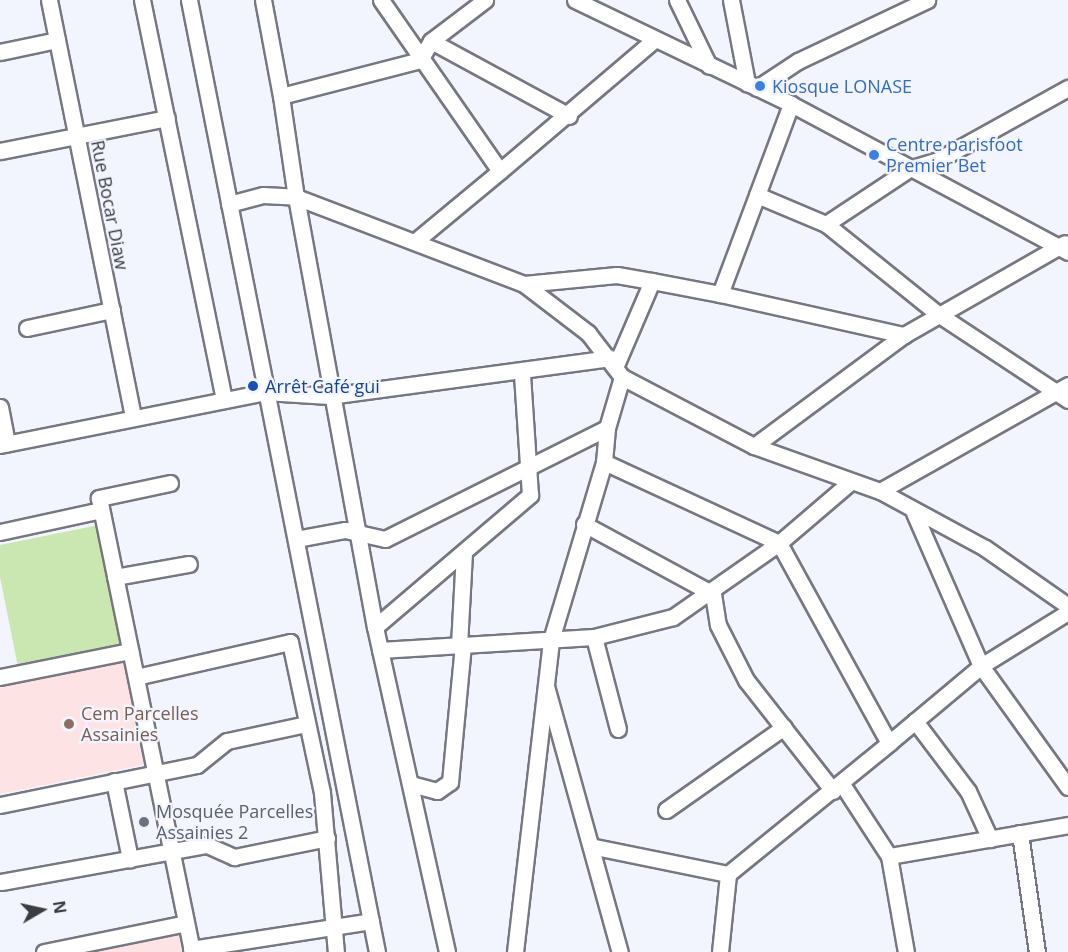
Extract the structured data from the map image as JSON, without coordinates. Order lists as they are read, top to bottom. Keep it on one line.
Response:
{"streets":{"street":["Rue Bocar Diaw"]},"places":["Kiosque LONASE","Centre parisfoot Premier Bet","Arrêt Café gui","Cem Parcelles Assainies","Mosquée Parcelles Assainies 2"],"north":"right"}
